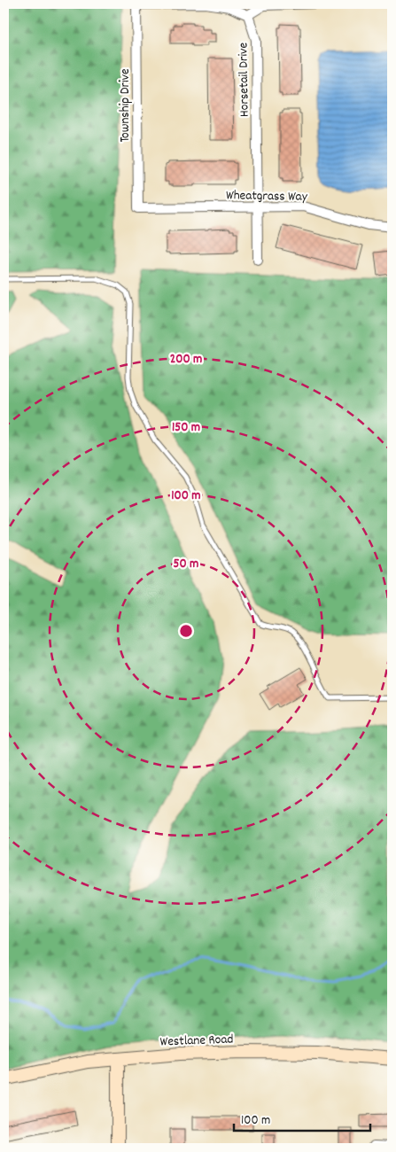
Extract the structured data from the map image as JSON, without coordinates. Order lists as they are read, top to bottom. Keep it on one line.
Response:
{"streets":{"main road":["Westlane Road"],"street":["Horsetail Drive","Township Drive","Wheatgrass Way"]},"crossings":[["Horsetail Drive","Wheatgrass Way"],["Township Drive","Wheatgrass Way"]],"scale_bar":"100 m","rings":["200 m","150 m","100 m","50 m"]}
